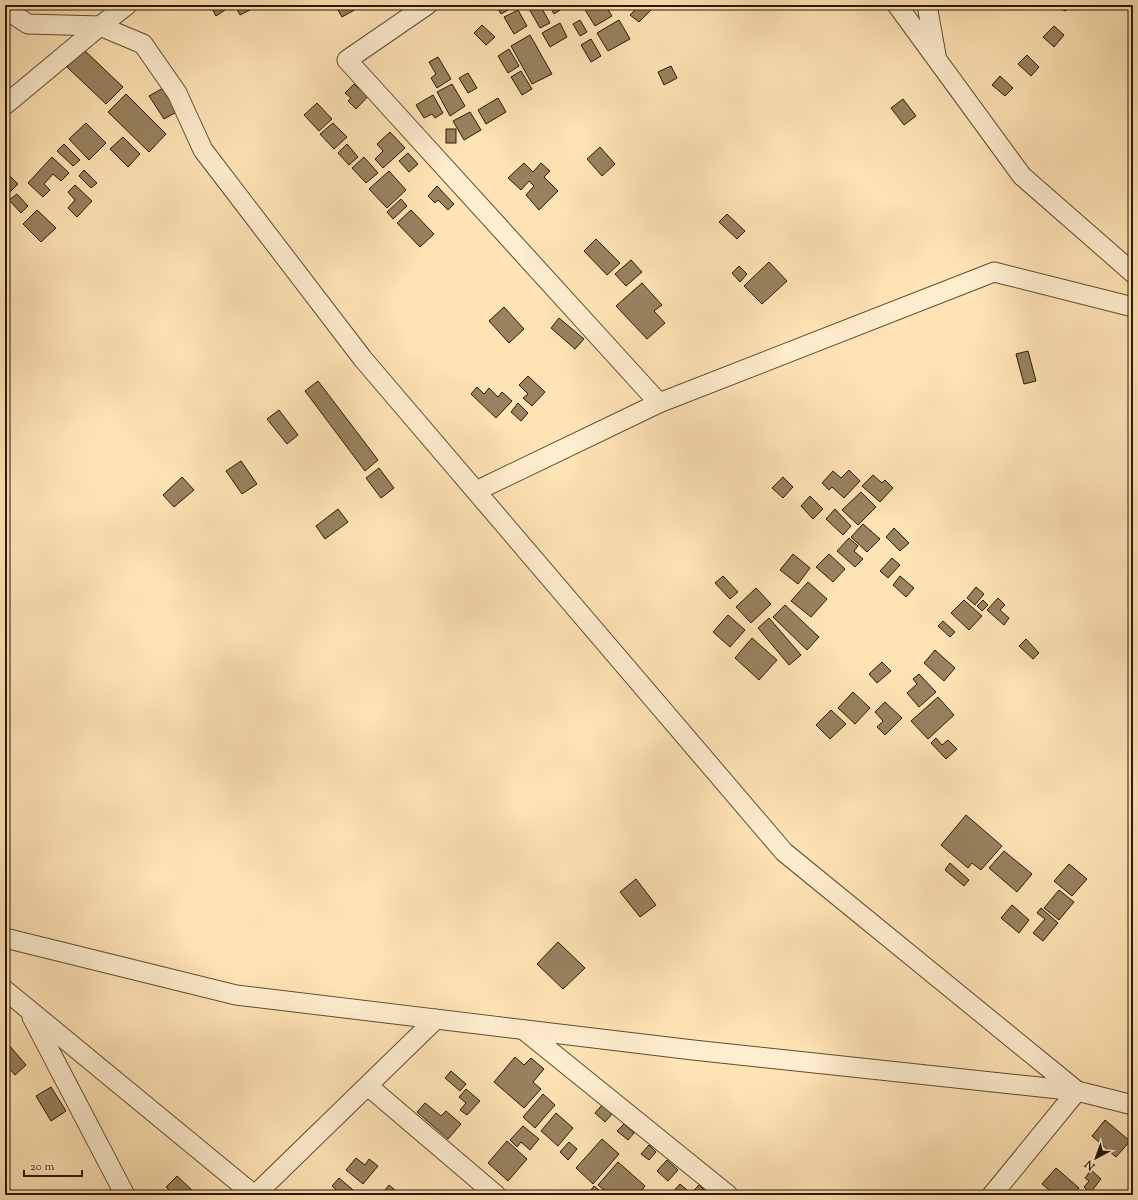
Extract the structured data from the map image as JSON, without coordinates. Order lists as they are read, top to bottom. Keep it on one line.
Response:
{"scale_bar":"20 m","north":"bottom left"}
